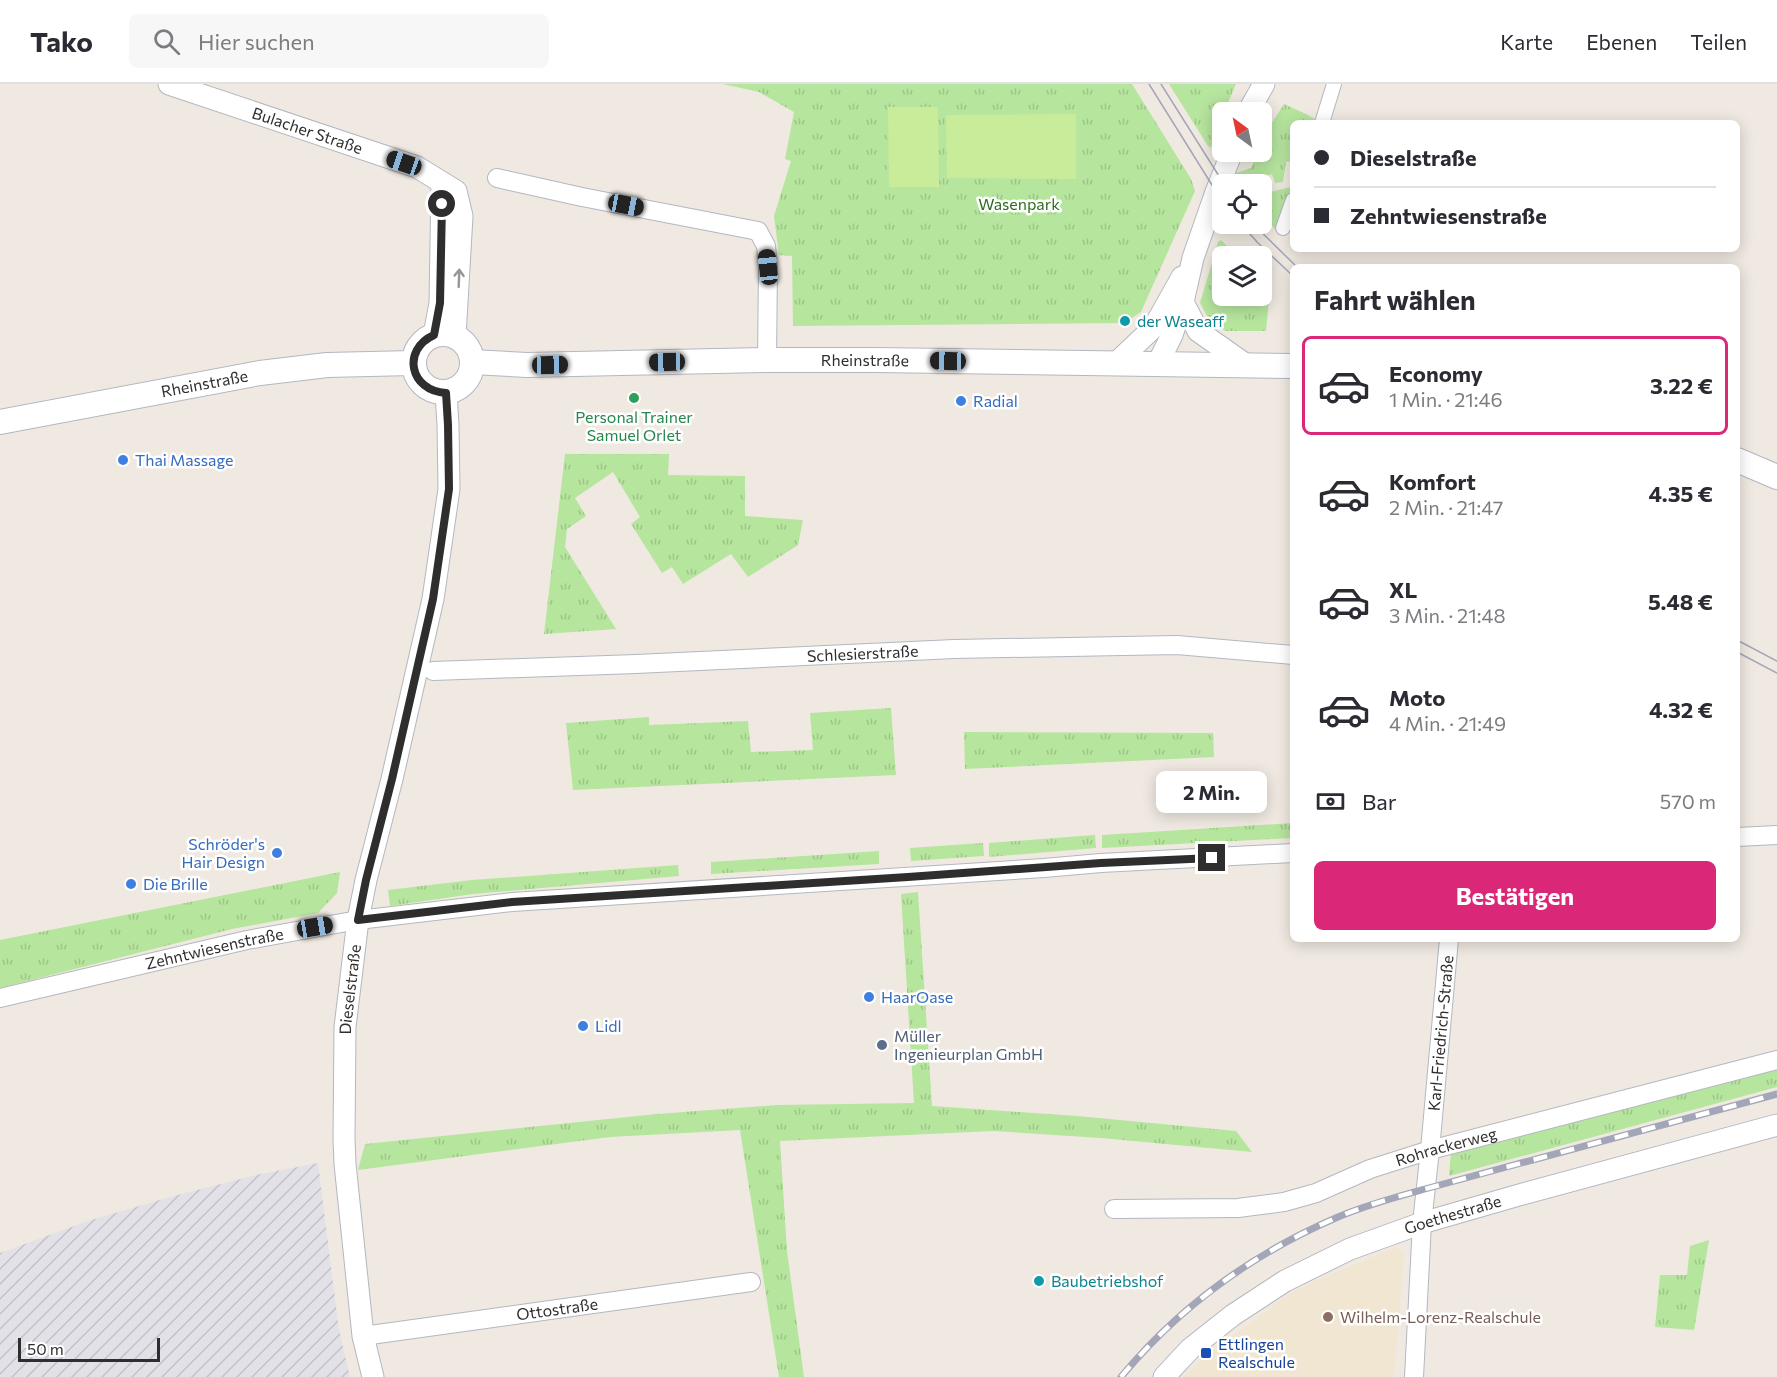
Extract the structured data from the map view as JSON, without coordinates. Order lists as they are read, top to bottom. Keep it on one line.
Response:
{"streets":{"main road":["Rheinstraße"],"street":["Bulacher Straße","Schlesierstraße","Zehntwiesenstraße","Dieselstraße","Karl-Friedrich-Straße","Rohrackerweg","Goethestraße","Ottostraße"]},"crossings":[["Bulacher Straße","Rheinstraße"],["Bulacher Straße","Dieselstraße"],["Rheinstraße","Dieselstraße"],["Zehntwiesenstraße","Dieselstraße"],["Dieselstraße","Ottostraße"],["Karl-Friedrich-Straße","Rohrackerweg"],["Karl-Friedrich-Straße","Goethestraße"]],"parks":["Wasenpark"],"places":{"other":["der Waseaff","Personal Trainer Samuel Orlet","Radial","Thai Massage","Schröder's Hair Design","Die Brille","HaarOase","Lidl","Müller Ingenieurplan GmbH","Baubetriebshof","Wilhelm-Lorenz-Realschule"],"transit":["Ettlingen Realschule"]},"scale_bar":"50 m","north":"top left","page":{"header":"Tako","search":"Hier suchen","nav":["Karte","Ebenen","Teilen"],"banner":["Dieselstraße","Zehntwiesenstraße"],"heading":"Fahrt wählen","list":[{"name":"Economy","note":"1 Min. · 21:46","value":"3.22 €"},{"name":"Komfort","note":"2 Min. · 21:47","value":"4.35 €"},{"name":"XL","note":"3 Min. · 21:48","value":"5.48 €"},{"name":"Moto","note":"4 Min. · 21:49","value":"4.32 €"}],"pay":["Bar","570 m"],"bubble":"2 Min.","buttons":"Bestätigen","scale":"50 m"}}
